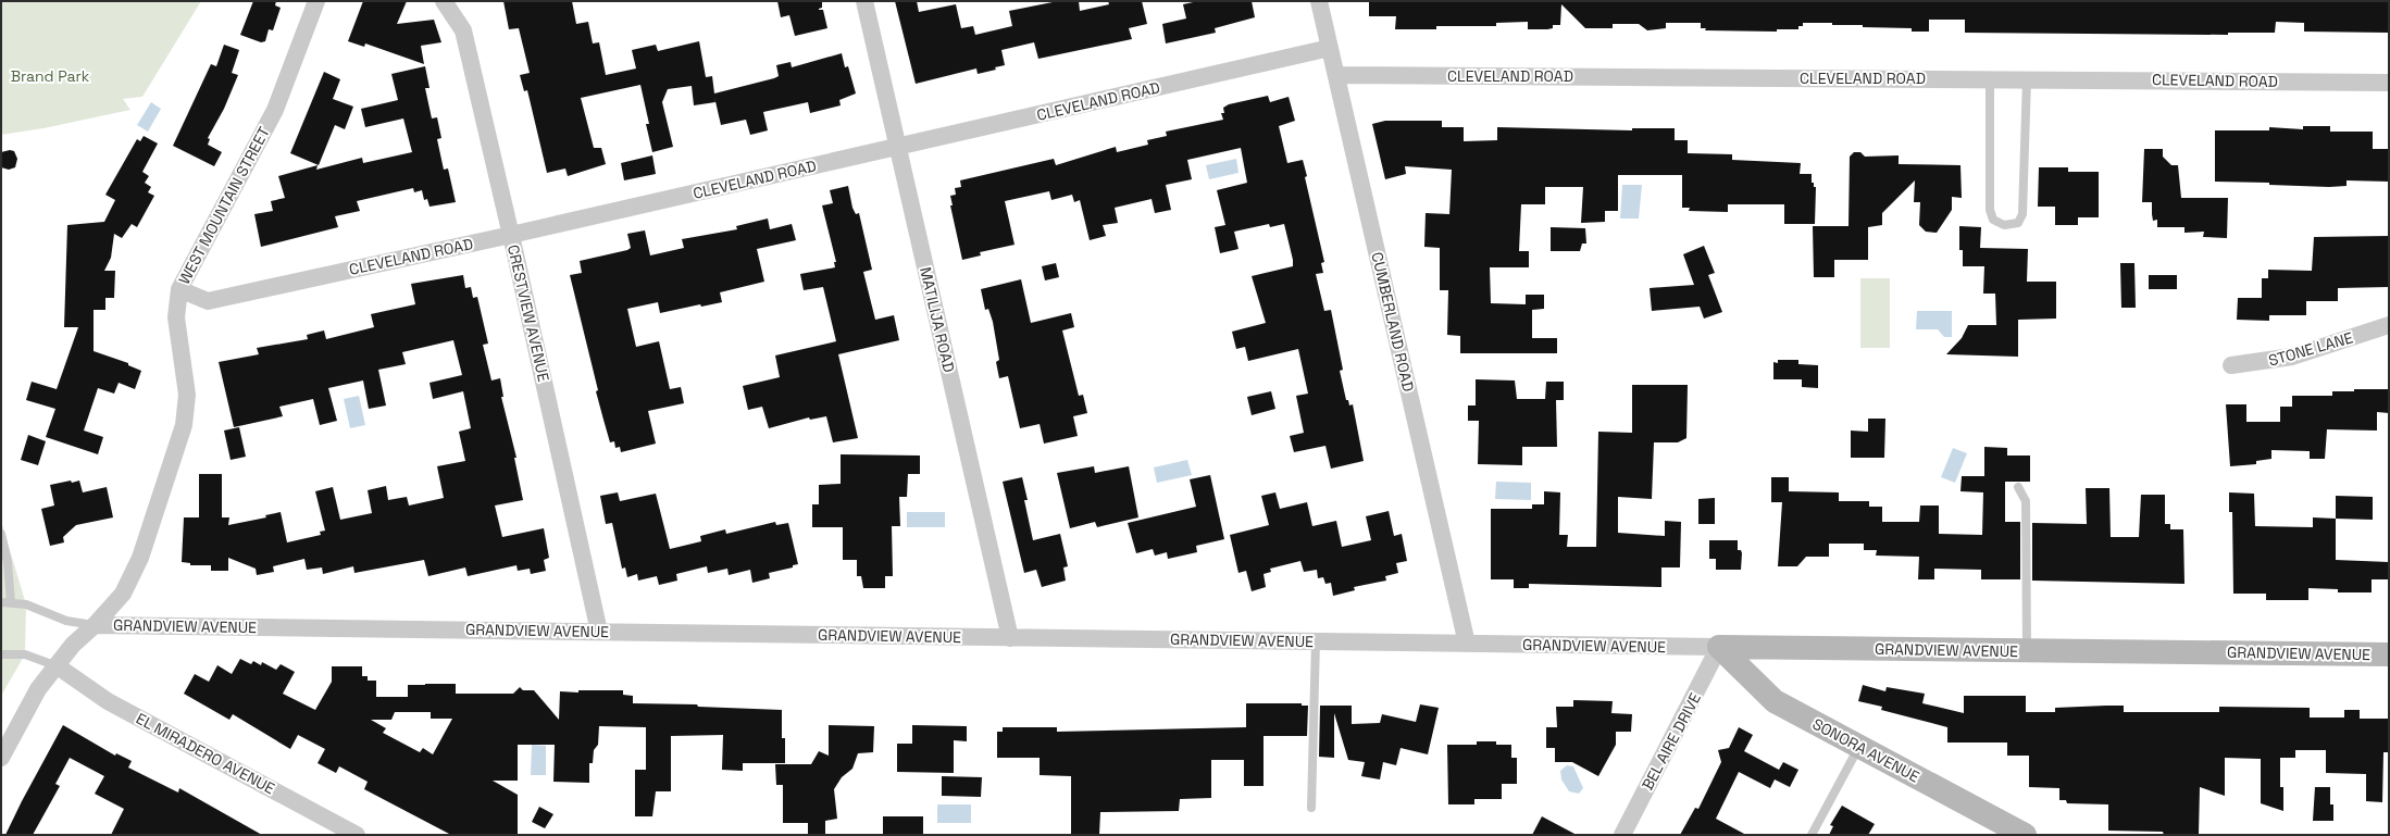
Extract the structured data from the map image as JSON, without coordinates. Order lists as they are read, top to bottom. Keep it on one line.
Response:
{"streets":{"street":["CLEVELAND ROAD","WEST MOUNTAIN STREET","CRESTVIEW AVENUE","MATILIJA ROAD","CUMBERLAND ROAD","STONE LANE","GRANDVIEW AVENUE","BEL AIRE DRIVE","SONORA AVENUE","EL MIRADERO AVENUE"]},"crossings":[["CLEVELAND ROAD","WEST MOUNTAIN STREET"],["CLEVELAND ROAD","CRESTVIEW AVENUE"],["CLEVELAND ROAD","MATILIJA ROAD"],["CLEVELAND ROAD","CUMBERLAND ROAD"],["WEST MOUNTAIN STREET","GRANDVIEW AVENUE"],["WEST MOUNTAIN STREET","EL MIRADERO AVENUE"],["CRESTVIEW AVENUE","GRANDVIEW AVENUE"],["MATILIJA ROAD","GRANDVIEW AVENUE"],["CUMBERLAND ROAD","GRANDVIEW AVENUE"],["GRANDVIEW AVENUE","BEL AIRE DRIVE"],["GRANDVIEW AVENUE","SONORA AVENUE"],["BEL AIRE DRIVE","SONORA AVENUE"]],"parks":["Brand Park"]}
